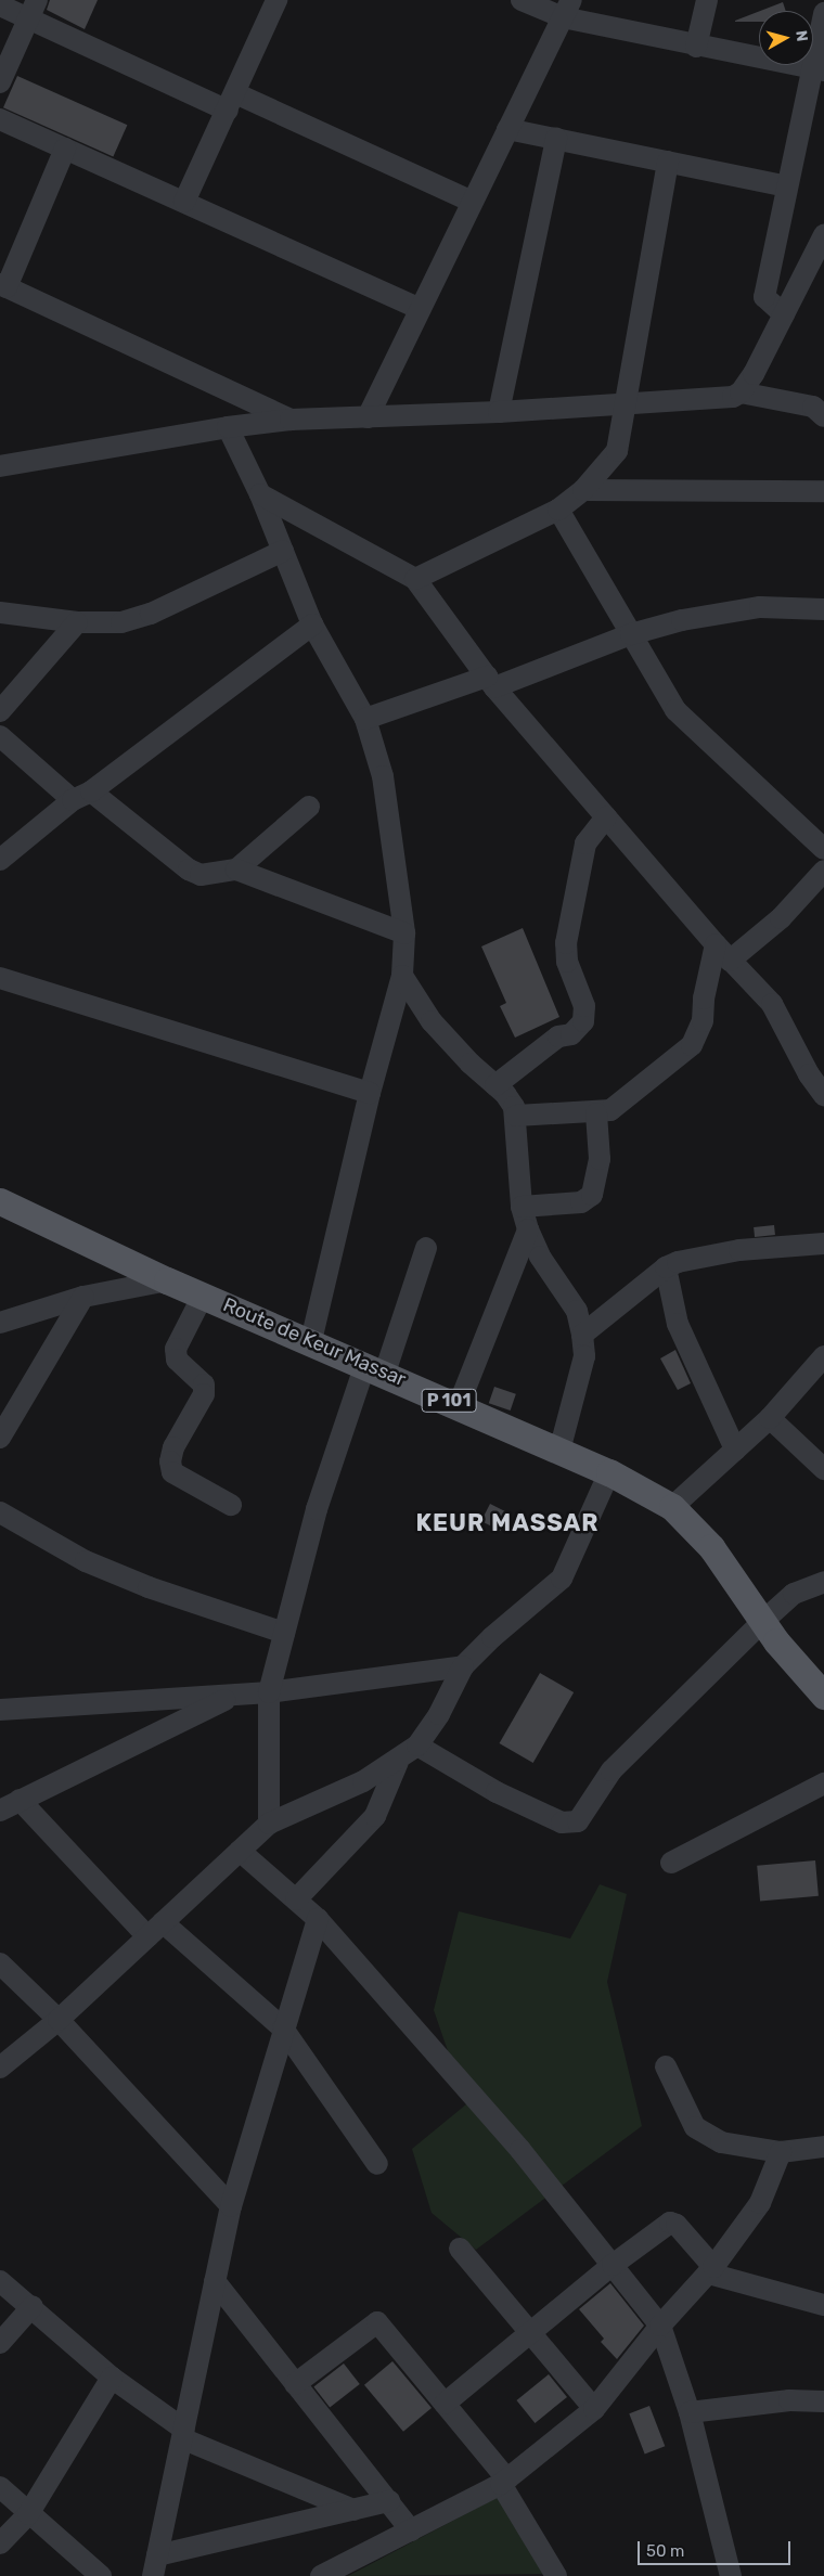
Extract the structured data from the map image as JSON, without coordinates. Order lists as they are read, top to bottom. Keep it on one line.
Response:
{"streets":{"main road":["Route de Keur Massar","P 101"]},"districts":["KEUR MASSAR"],"scale_bar":"50 m","north":"right"}
